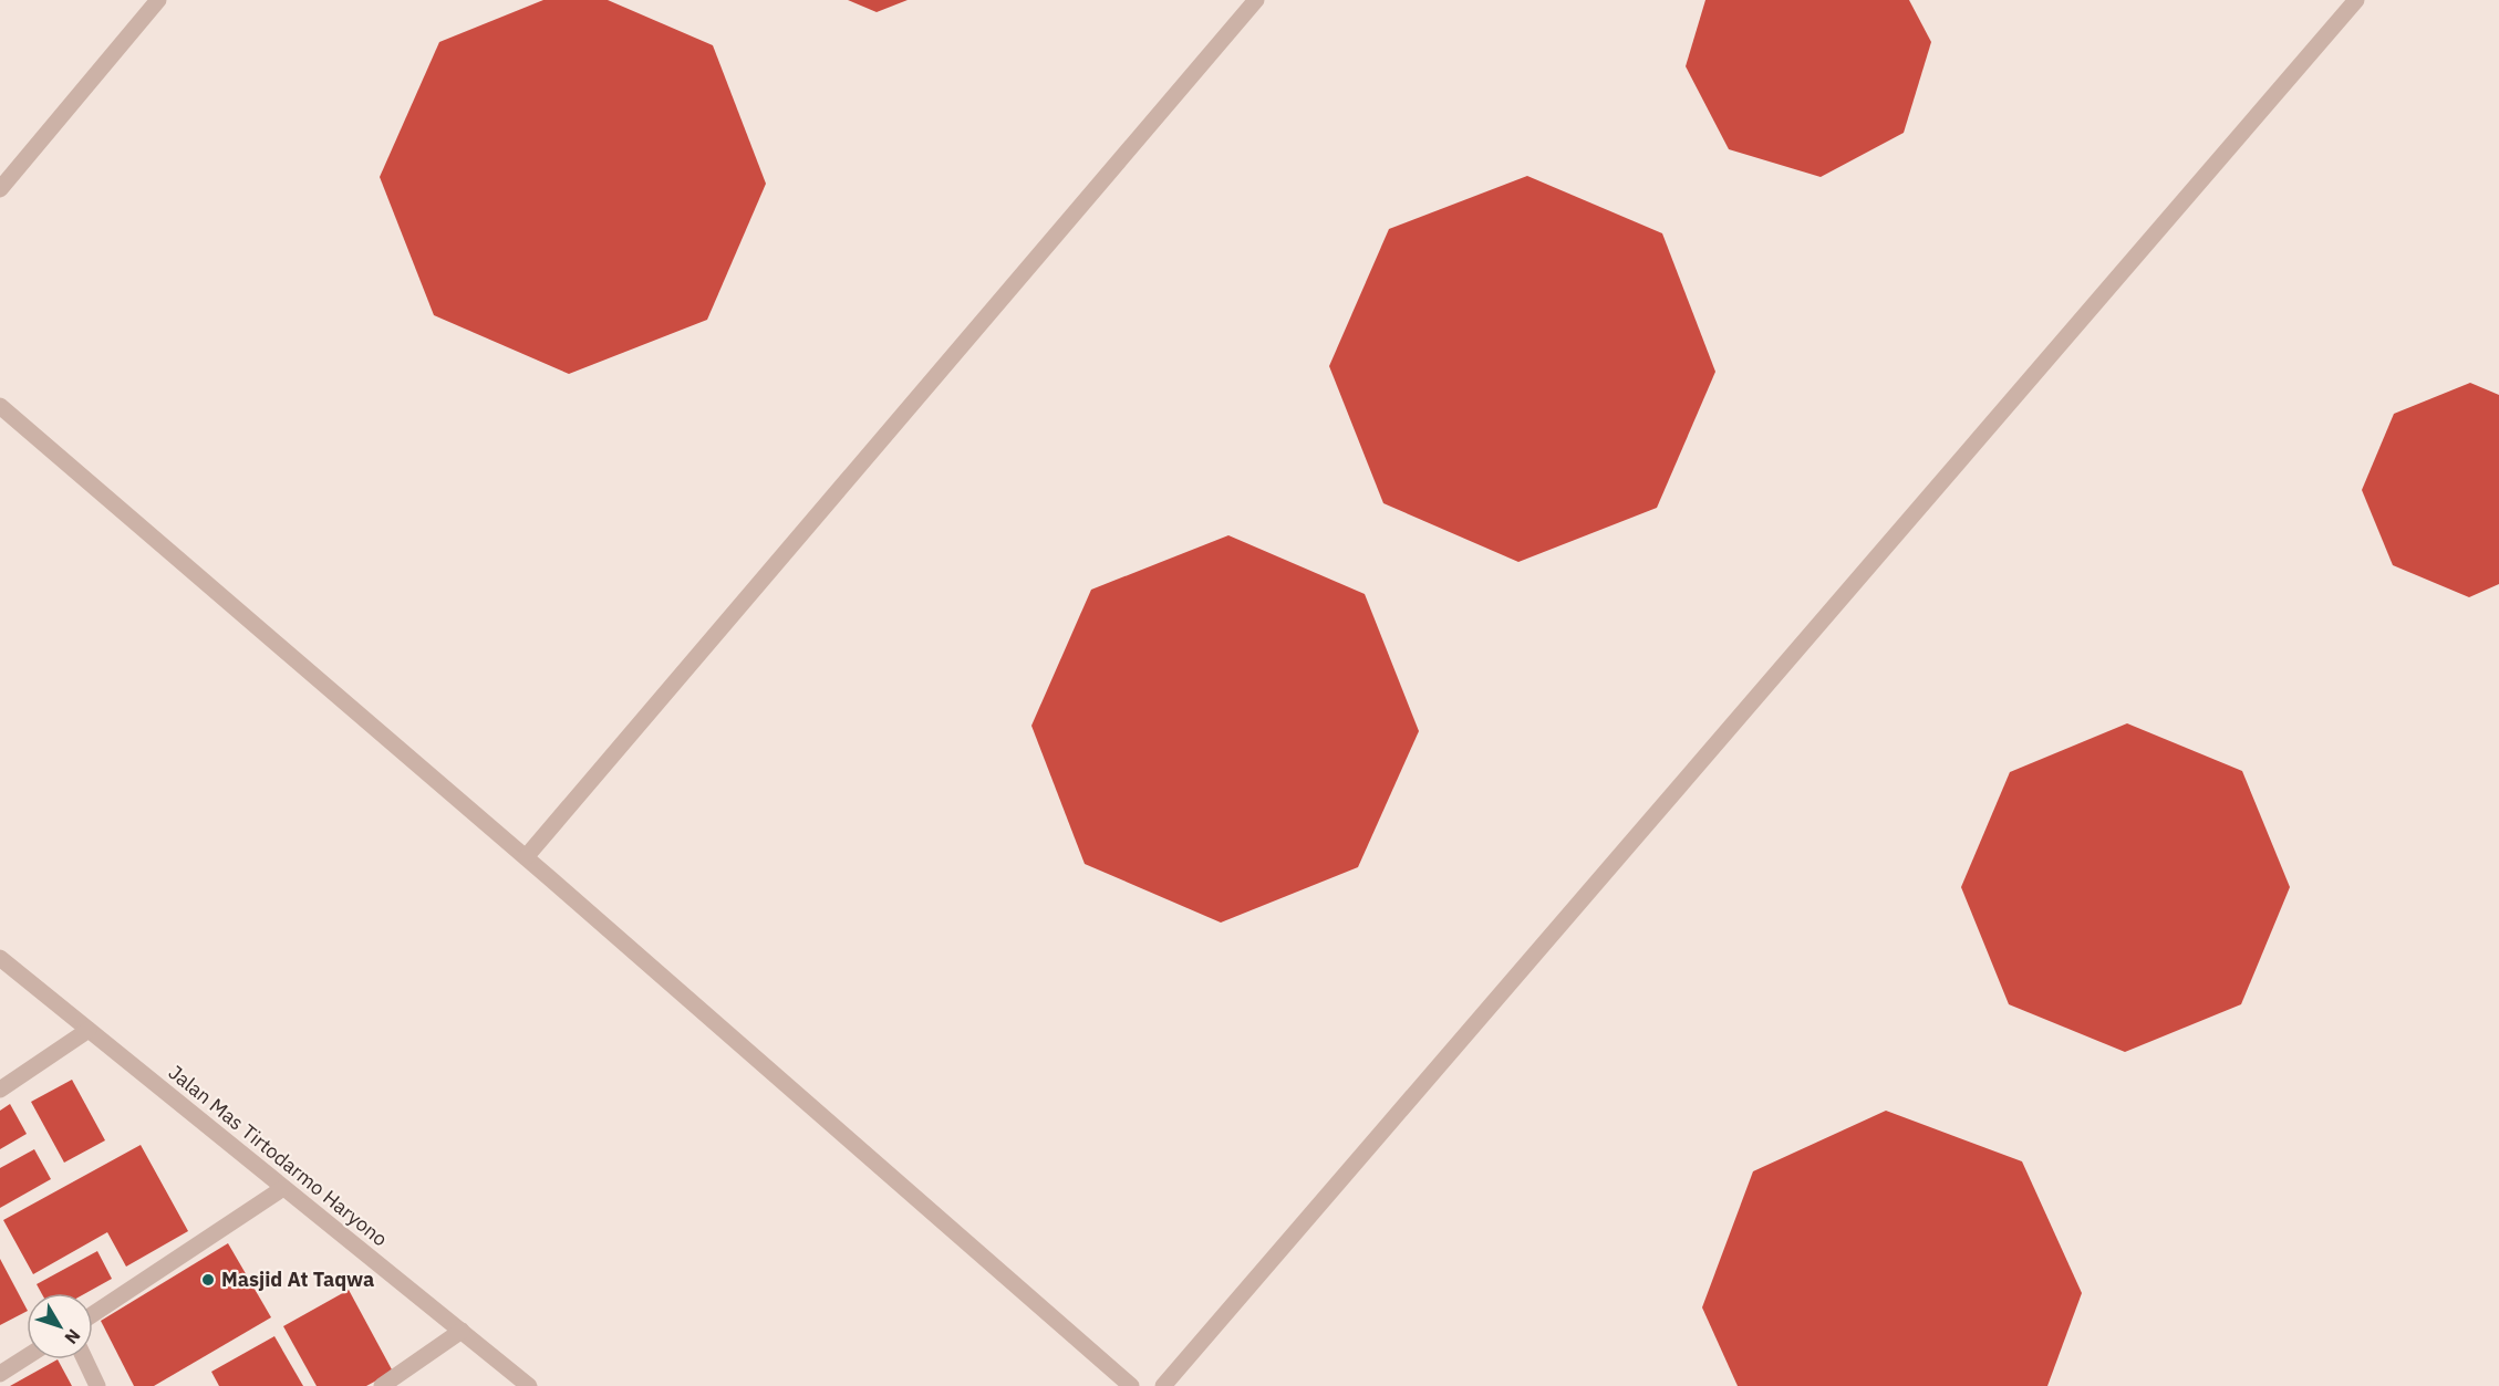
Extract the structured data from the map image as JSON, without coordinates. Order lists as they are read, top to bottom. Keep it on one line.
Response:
{"streets":{"street":["Jalan Mas Tirtodarmo Haryono"]},"places":["Masjid At Taqwa"],"north":"bottom right"}
